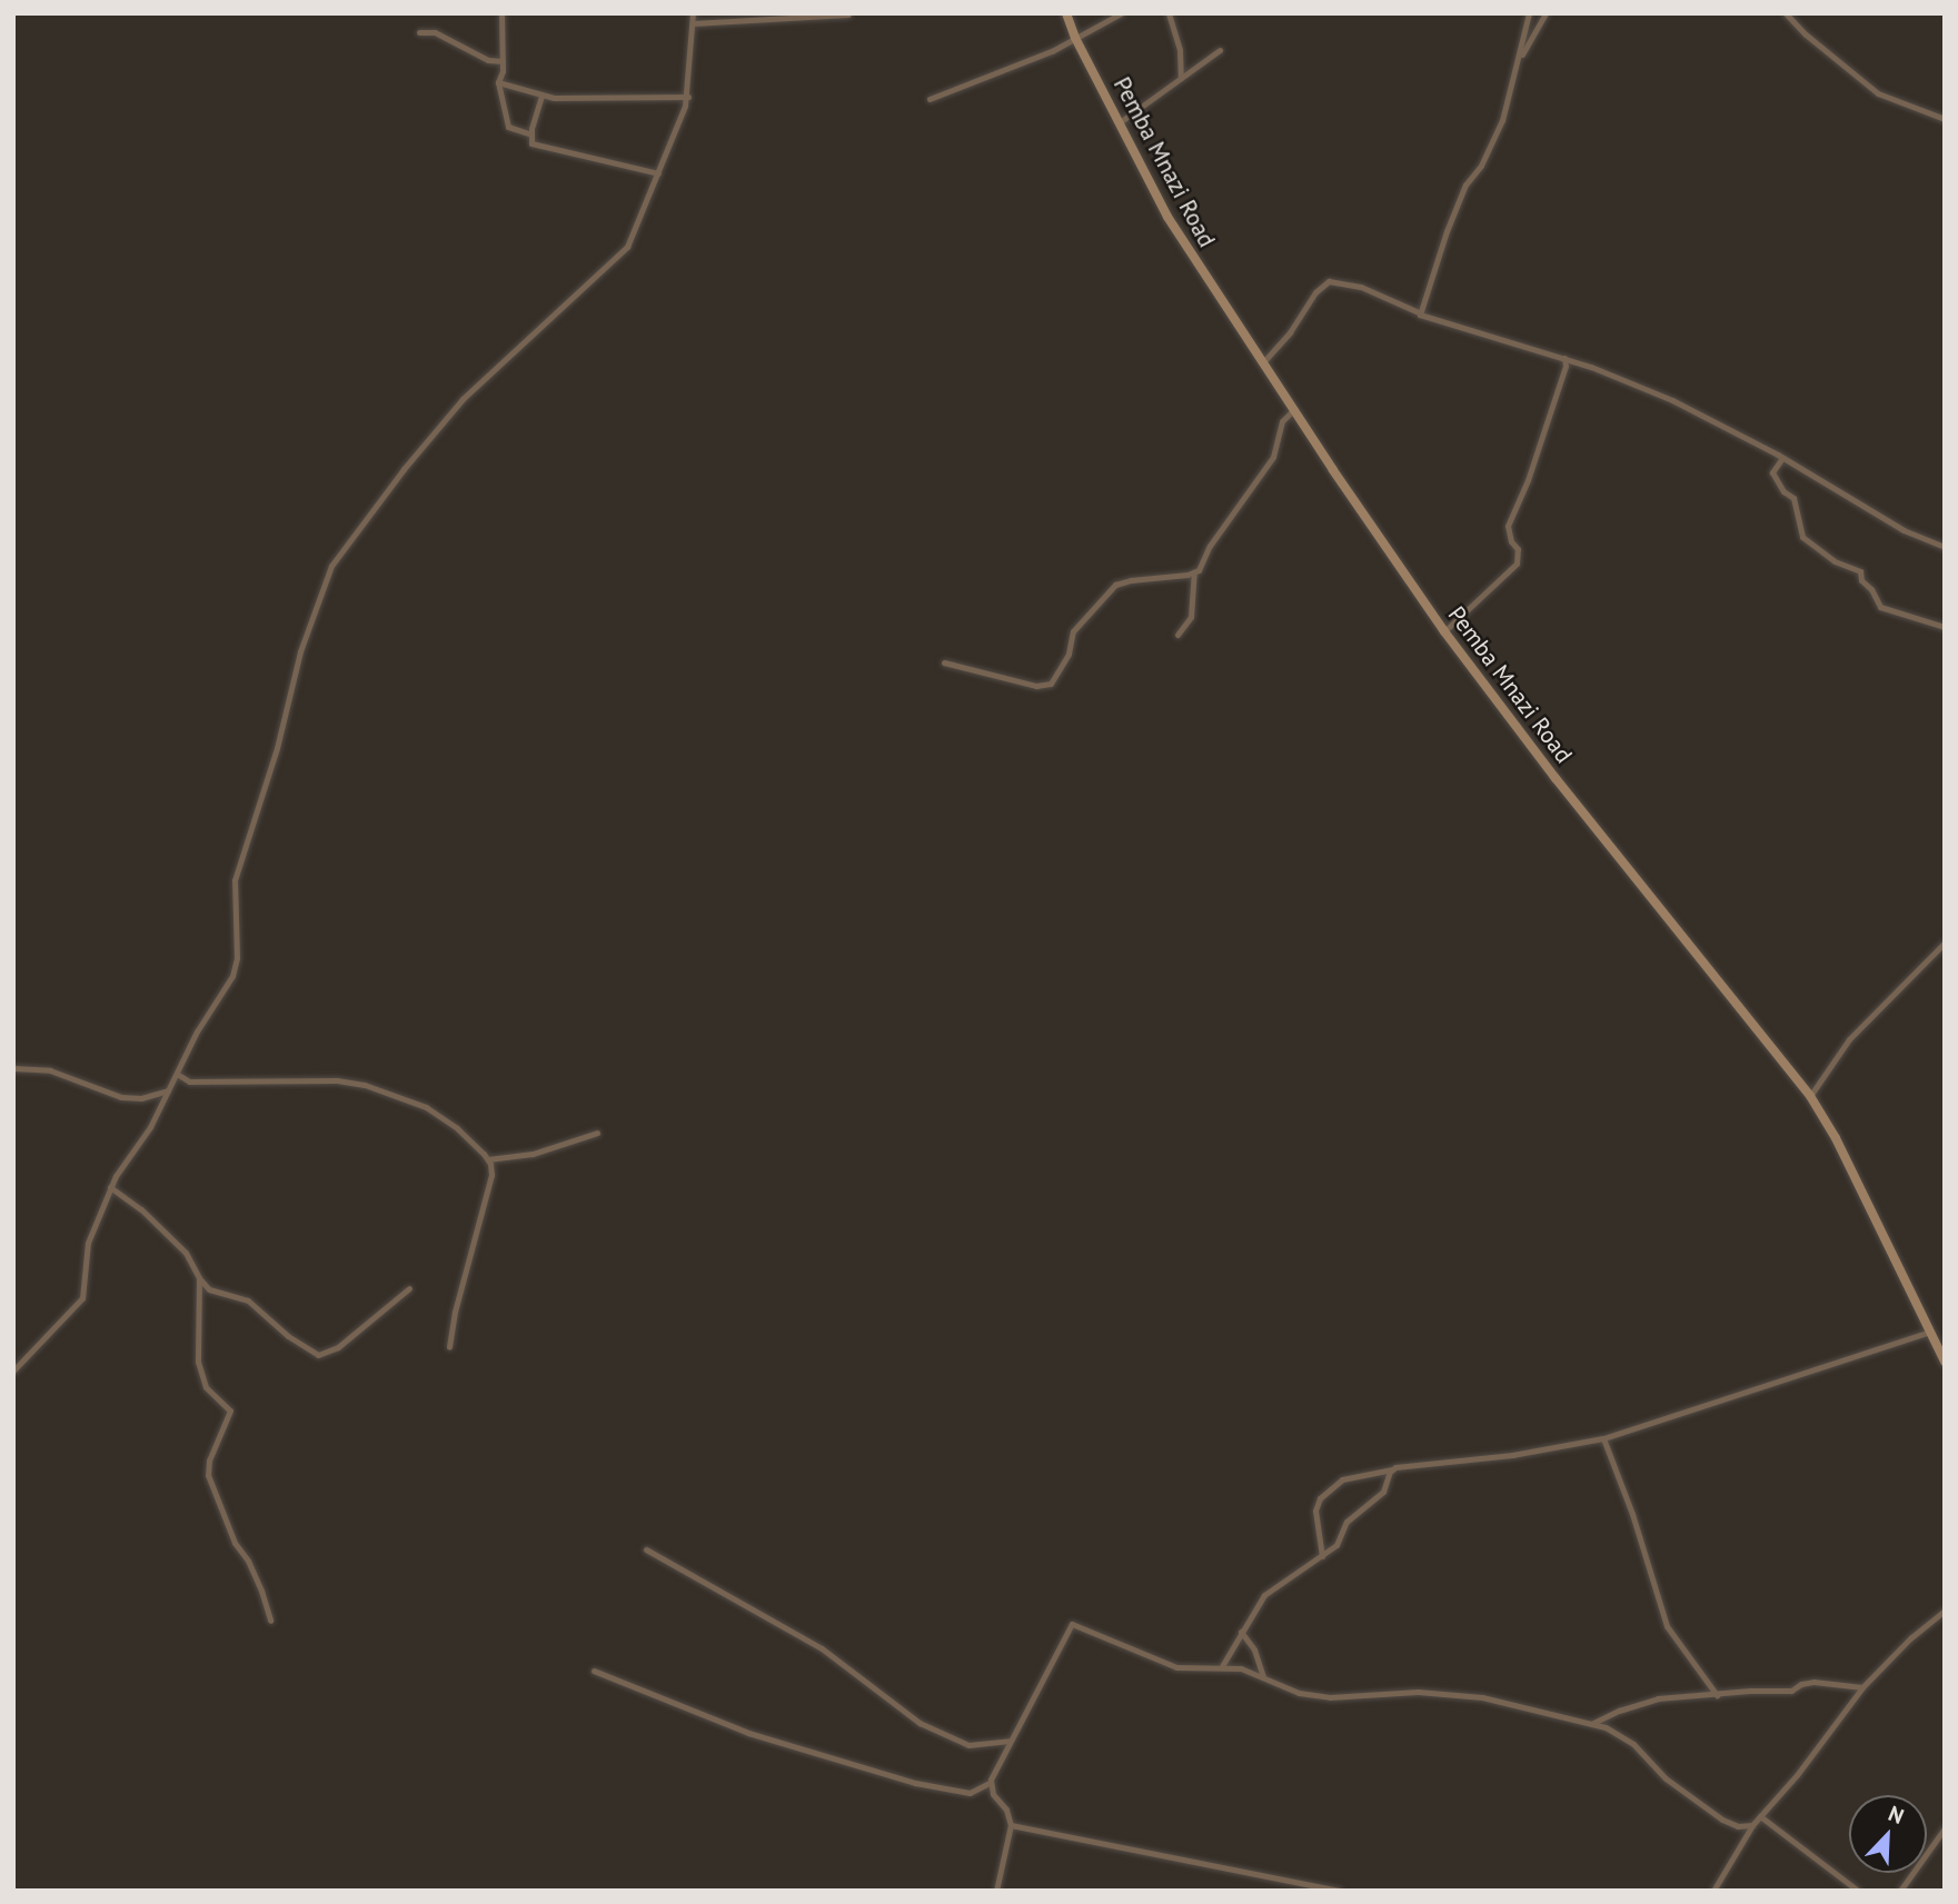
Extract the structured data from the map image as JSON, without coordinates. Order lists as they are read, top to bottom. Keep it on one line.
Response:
{"streets":{"main road":["Pemba Mnazi Road"]},"north":"top right"}
